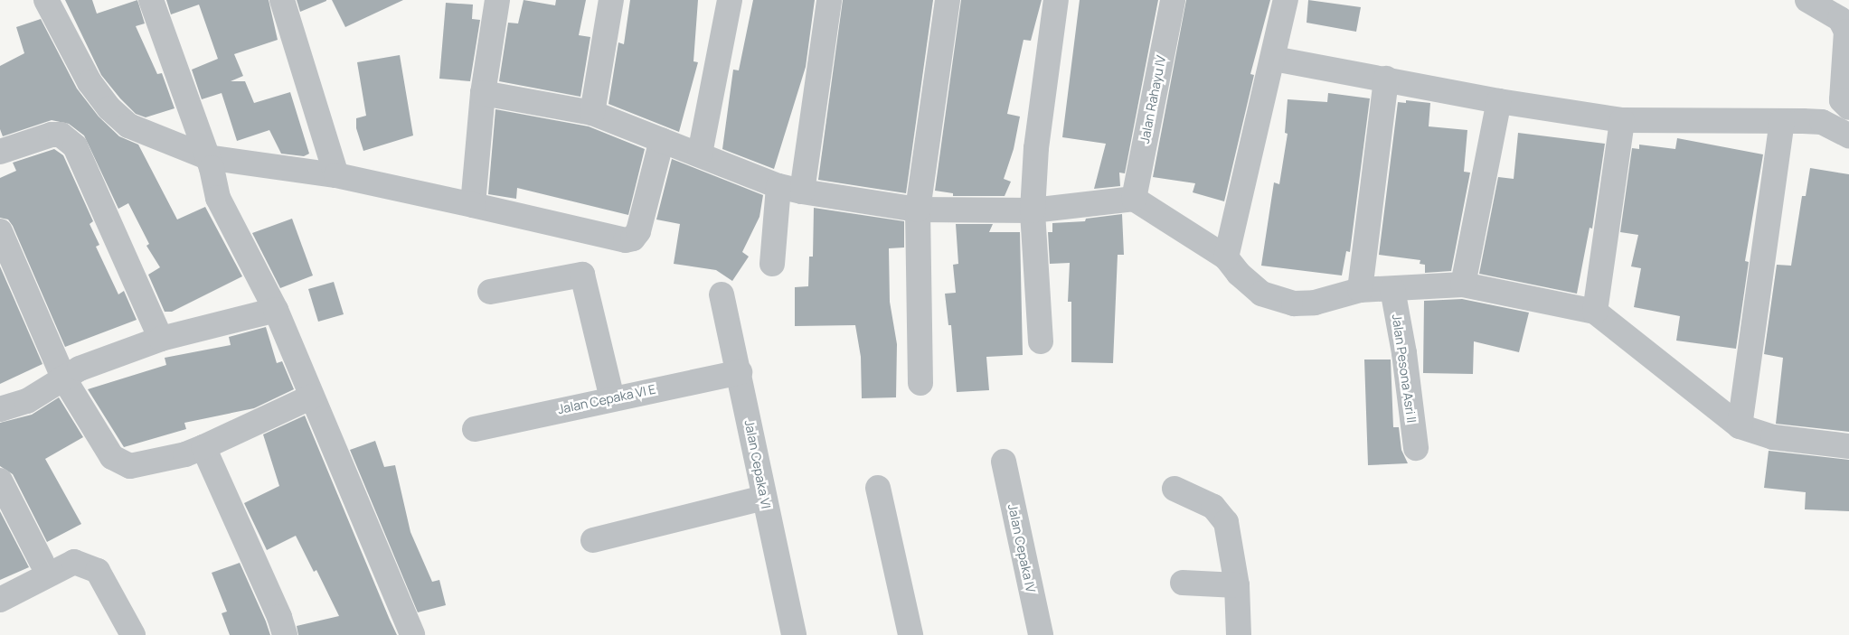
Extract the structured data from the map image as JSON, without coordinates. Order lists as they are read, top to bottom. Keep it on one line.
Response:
{"streets":{"street":["Jalan Rahayu IV","Jalan Pesona Asri II","Jalan Cepaka VI E","Jalan Cepaka VI","Jalan Cepaka IV"]},"crossings":[["Jalan Cepaka VI E","Jalan Cepaka VI"]]}
